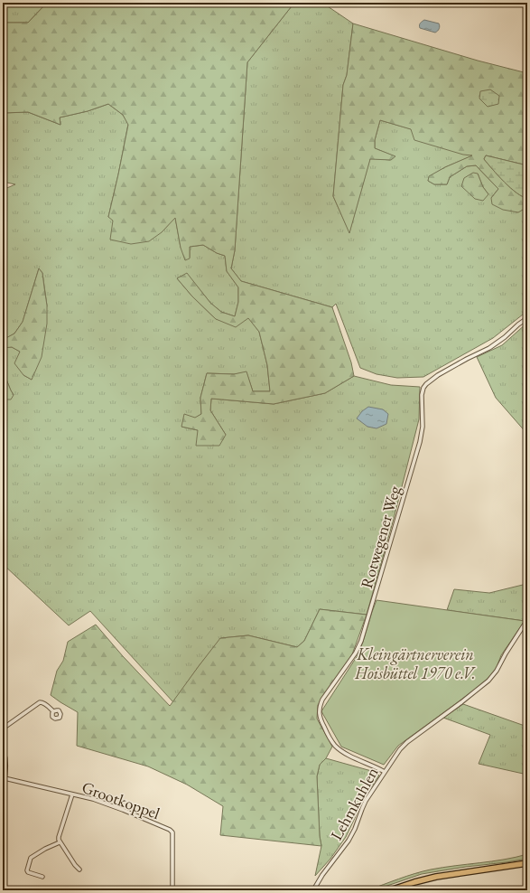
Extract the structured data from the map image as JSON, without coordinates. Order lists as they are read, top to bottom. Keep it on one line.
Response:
{"streets":{"street":["Rotwegener Weg","Grootkoppel","Lehmkuhlen"]},"crossings":[["Rotwegener Weg","Lehmkuhlen"]],"parks":["Kleingärtnerverein Hoisbüttel 1970 e.V."]}
